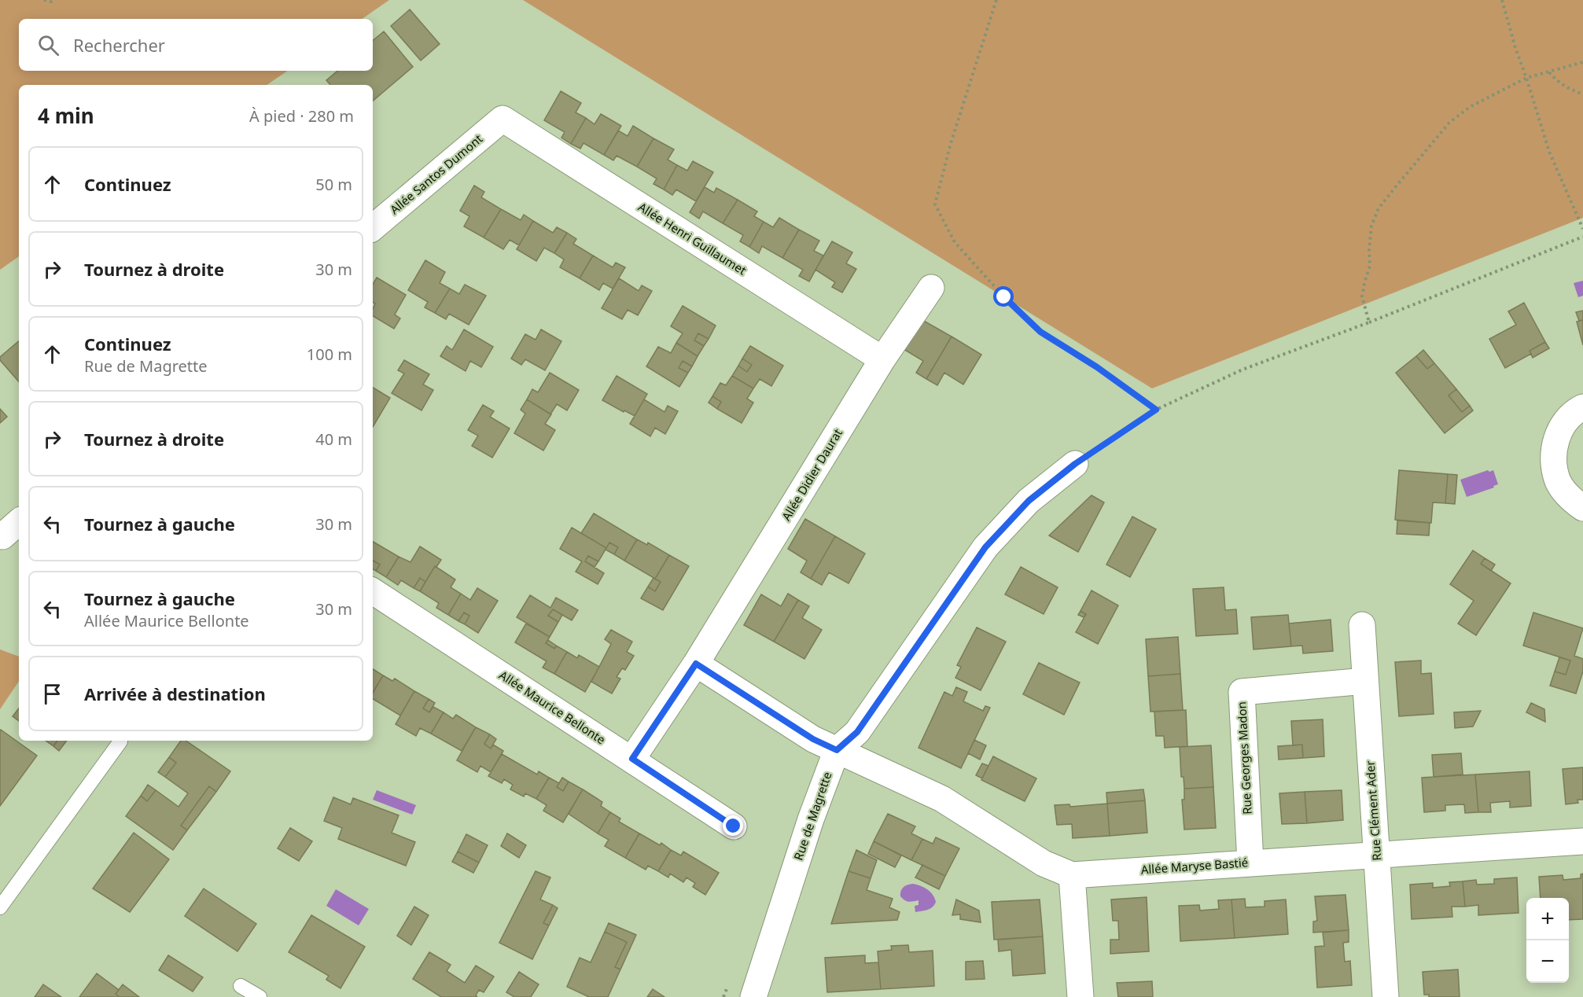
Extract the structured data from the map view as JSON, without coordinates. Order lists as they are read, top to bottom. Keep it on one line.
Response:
{"streets":{"street":["Allée Santos Dumont","Allée Henri Guillaumet","Allée Didier Daurat","Allée Maurice Bellonte","Rue Georges Madon","Rue Clément Ader","Rue de Magrette","Allée Maryse Bastié"]},"crossings":[["Allée Santos Dumont","Allée Henri Guillaumet"],["Allée Henri Guillaumet","Allée Didier Daurat"],["Allée Didier Daurat","Allée Maurice Bellonte"],["Allée Didier Daurat","Allée Maryse Bastié"],["Rue Georges Madon","Rue Clément Ader"],["Rue Georges Madon","Allée Maryse Bastié"],["Rue Clément Ader","Allée Maryse Bastié"],["Rue de Magrette","Allée Maryse Bastié"]],"page":{"search":"Rechercher","heading":["4 min","À pied · 280 m"],"list":[["Continuez","50 m"],["Tournez à droite","30 m"],["Continuez","Rue de Magrette","100 m"],["Tournez à droite","40 m"],["Tournez à gauche","30 m"],["Tournez à gauche","Allée Maurice Bellonte","30 m"],"Arrivée à destination"],"map_buttons":["+","−"]}}
